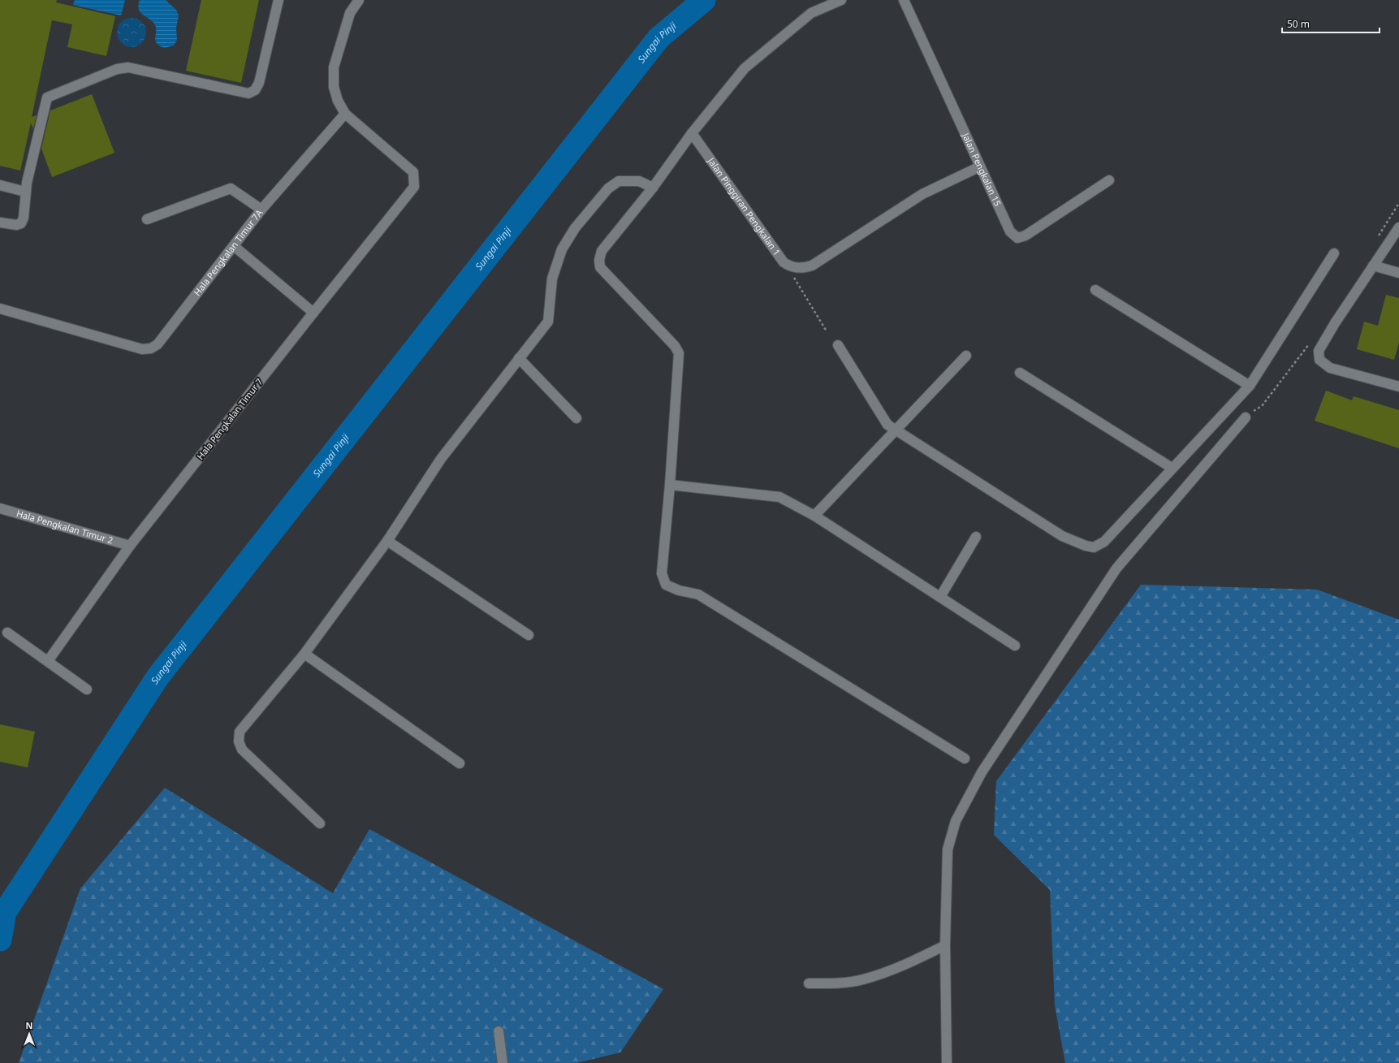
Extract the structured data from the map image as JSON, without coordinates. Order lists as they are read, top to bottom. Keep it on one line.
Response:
{"streets":{"street":["Jalan Pengkalan 15","Jalan Pinggiran Pengkalan 1","Hala Pengkalan Timur 7A","Hala Pengkalan Timur 7","Hala Pengkalan Timur 2"]},"crossings":[["Hala Pengkalan Timur 7A","Hala Pengkalan Timur 7"],["Hala Pengkalan Timur 7","Hala Pengkalan Timur 2"]],"water":["Sungai Pinji"],"scale_bar":"50 m","north":"top"}
